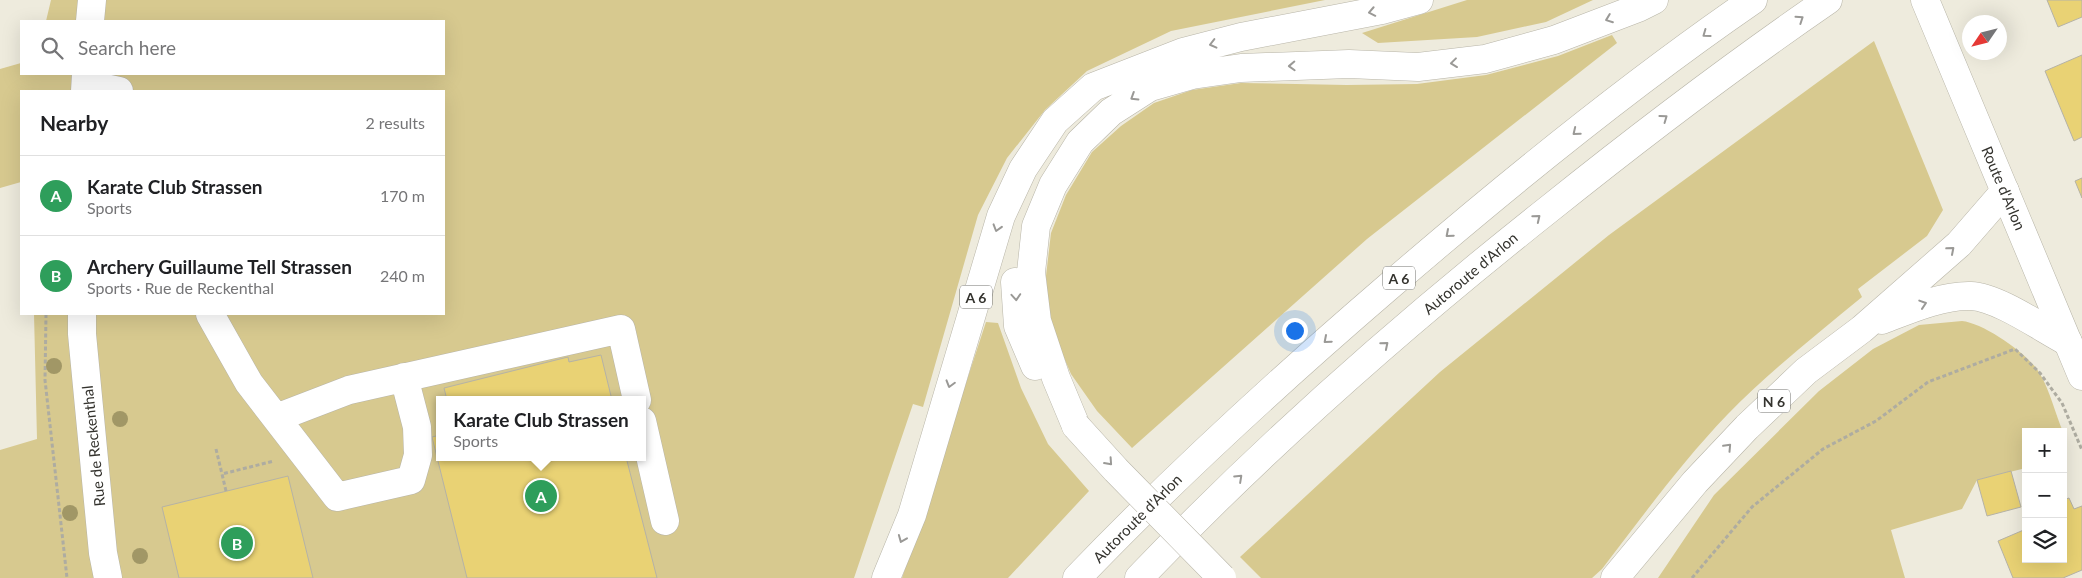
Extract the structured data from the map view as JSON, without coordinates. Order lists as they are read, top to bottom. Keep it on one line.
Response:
{"streets":{"main road":["Route d'Arlon","Autoroute d'Arlon","A 6","N 6","Rue de Reckenthal"]},"crossings":[["Route d'Arlon","N 6"]],"north":"bottom left","page":{"search":"Search here","heading":["Nearby","2 results"],"list":[{"mark":"A","name":"Karate Club Strassen","note":"Sports","value":"170 m"},{"mark":"B","name":"Archery Guillaume Tell Strassen","note":"Sports · Rue de Reckenthal","value":"240 m"}],"popup":["Karate Club Strassen","Sports"],"map_buttons":["+","−"],"pins":["A","B"]}}
